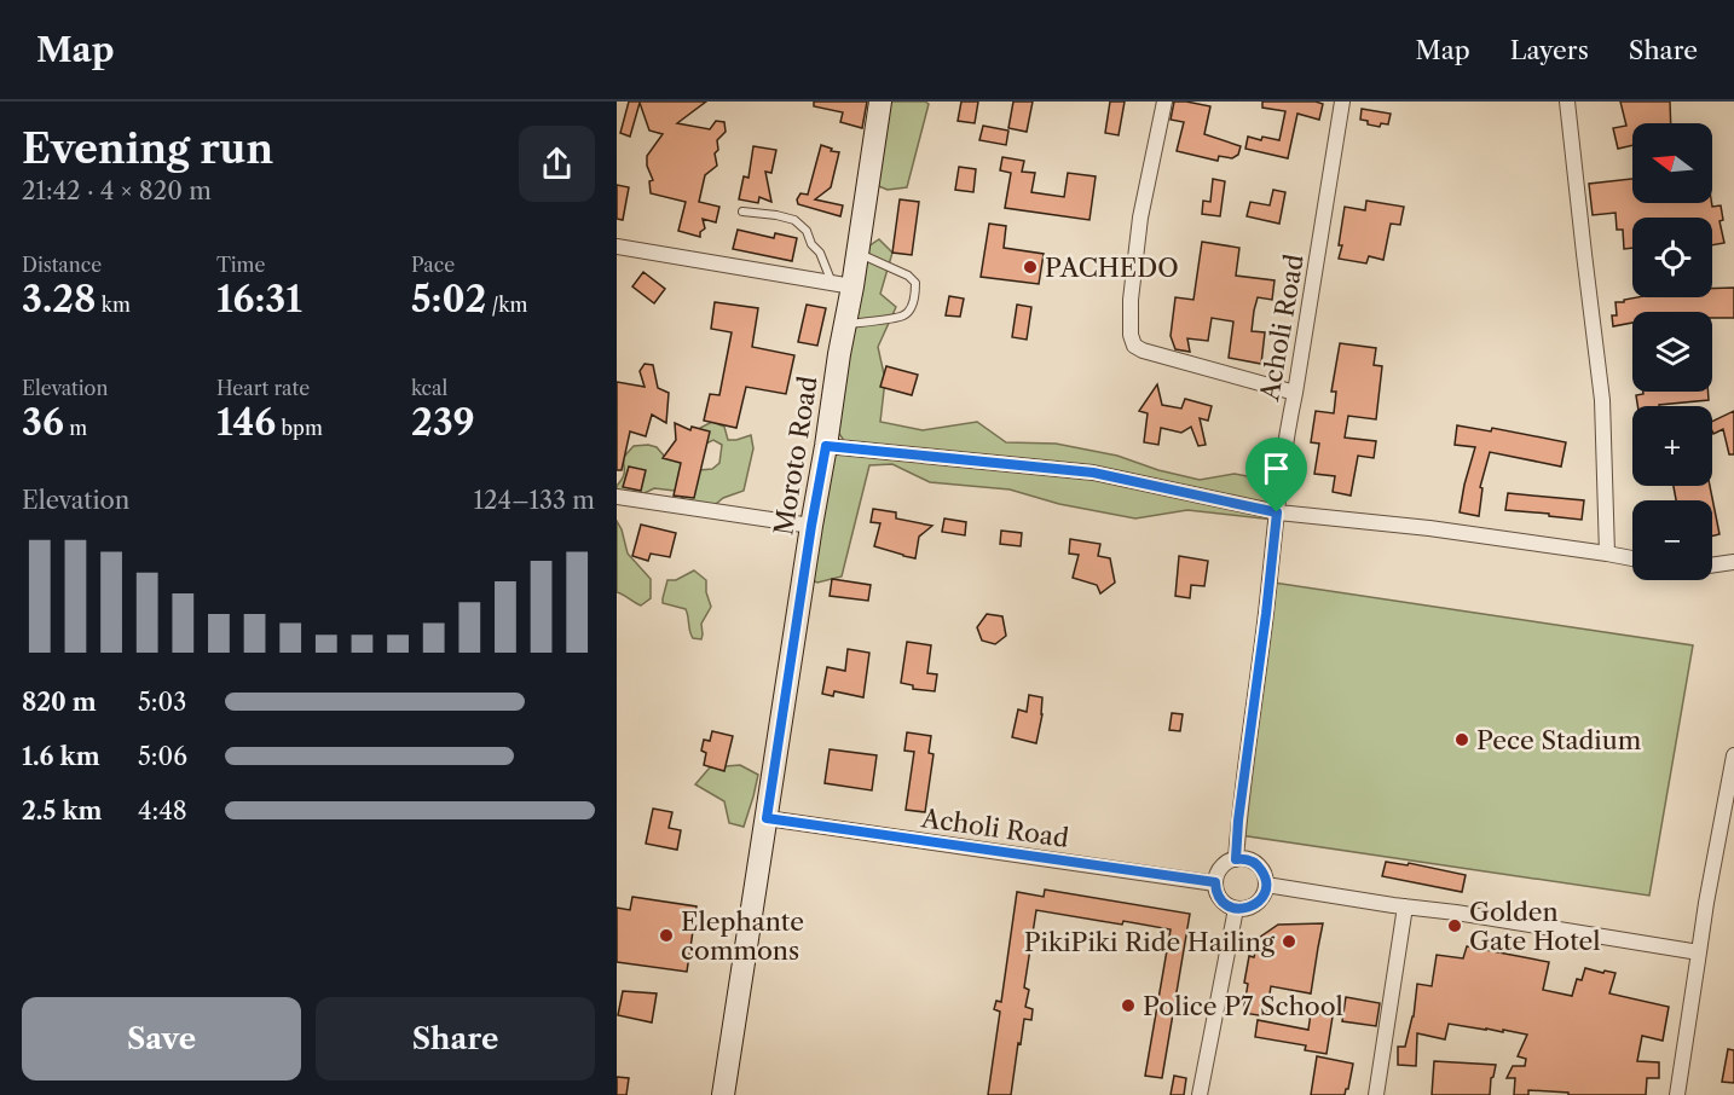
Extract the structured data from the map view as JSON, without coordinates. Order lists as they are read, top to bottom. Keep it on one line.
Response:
{"streets":{"main road":["Moroto Road"],"street":["Acholi Road"]},"crossings":[["Acholi Road","Moroto Road"]],"places":["PACHEDO","Pece Stadium","Golden Gate Hotel","Elephante commons","PikiPiki Ride Hailing","Police P7 School"],"north":"left","page":{"header":"Map","nav":["Map","Layers","Share"],"heading":["Evening run","21:42 · 4 × 820 m"],"map_buttons":["+","−"],"stats":[["Distance","3.28 km"],["Time","16:31"],["Pace","5:02 /km"],["Elevation","36 m"],["Heart rate","146 bpm"],["kcal","239"]],"chart":["Elevation","124–133 m"],"list":[{"name":"820 m","note":"5:03"},{"name":"1.6 km","note":"5:06"},{"name":"2.5 km","note":"4:48"}],"buttons":["Save","Share"]}}
